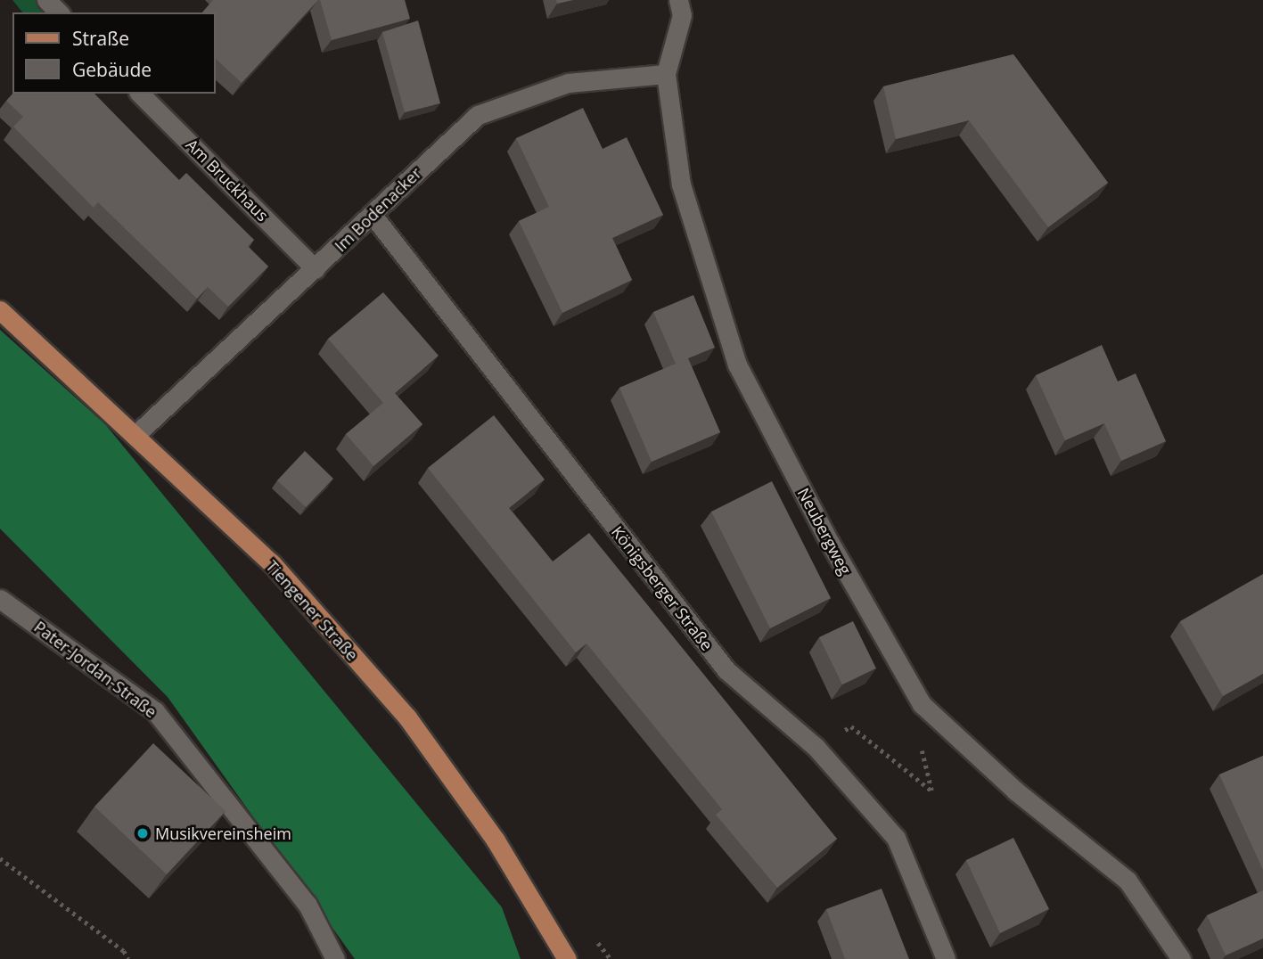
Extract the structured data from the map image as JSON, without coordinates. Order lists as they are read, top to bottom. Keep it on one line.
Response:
{"streets":{"main road":["Tiengener Straße"],"street":["Am Bruckhaus","Im Bodenacker","Neubergweg","Königsberger Straße","Pater-Jordan-Straße"]},"crossings":[["Am Bruckhaus","Im Bodenacker"],["Im Bodenacker","Neubergweg"],["Im Bodenacker","Königsberger Straße"],["Im Bodenacker","Tiengener Straße"]],"places":["Musikvereinsheim"],"legend":["Straße","Gebäude"]}
